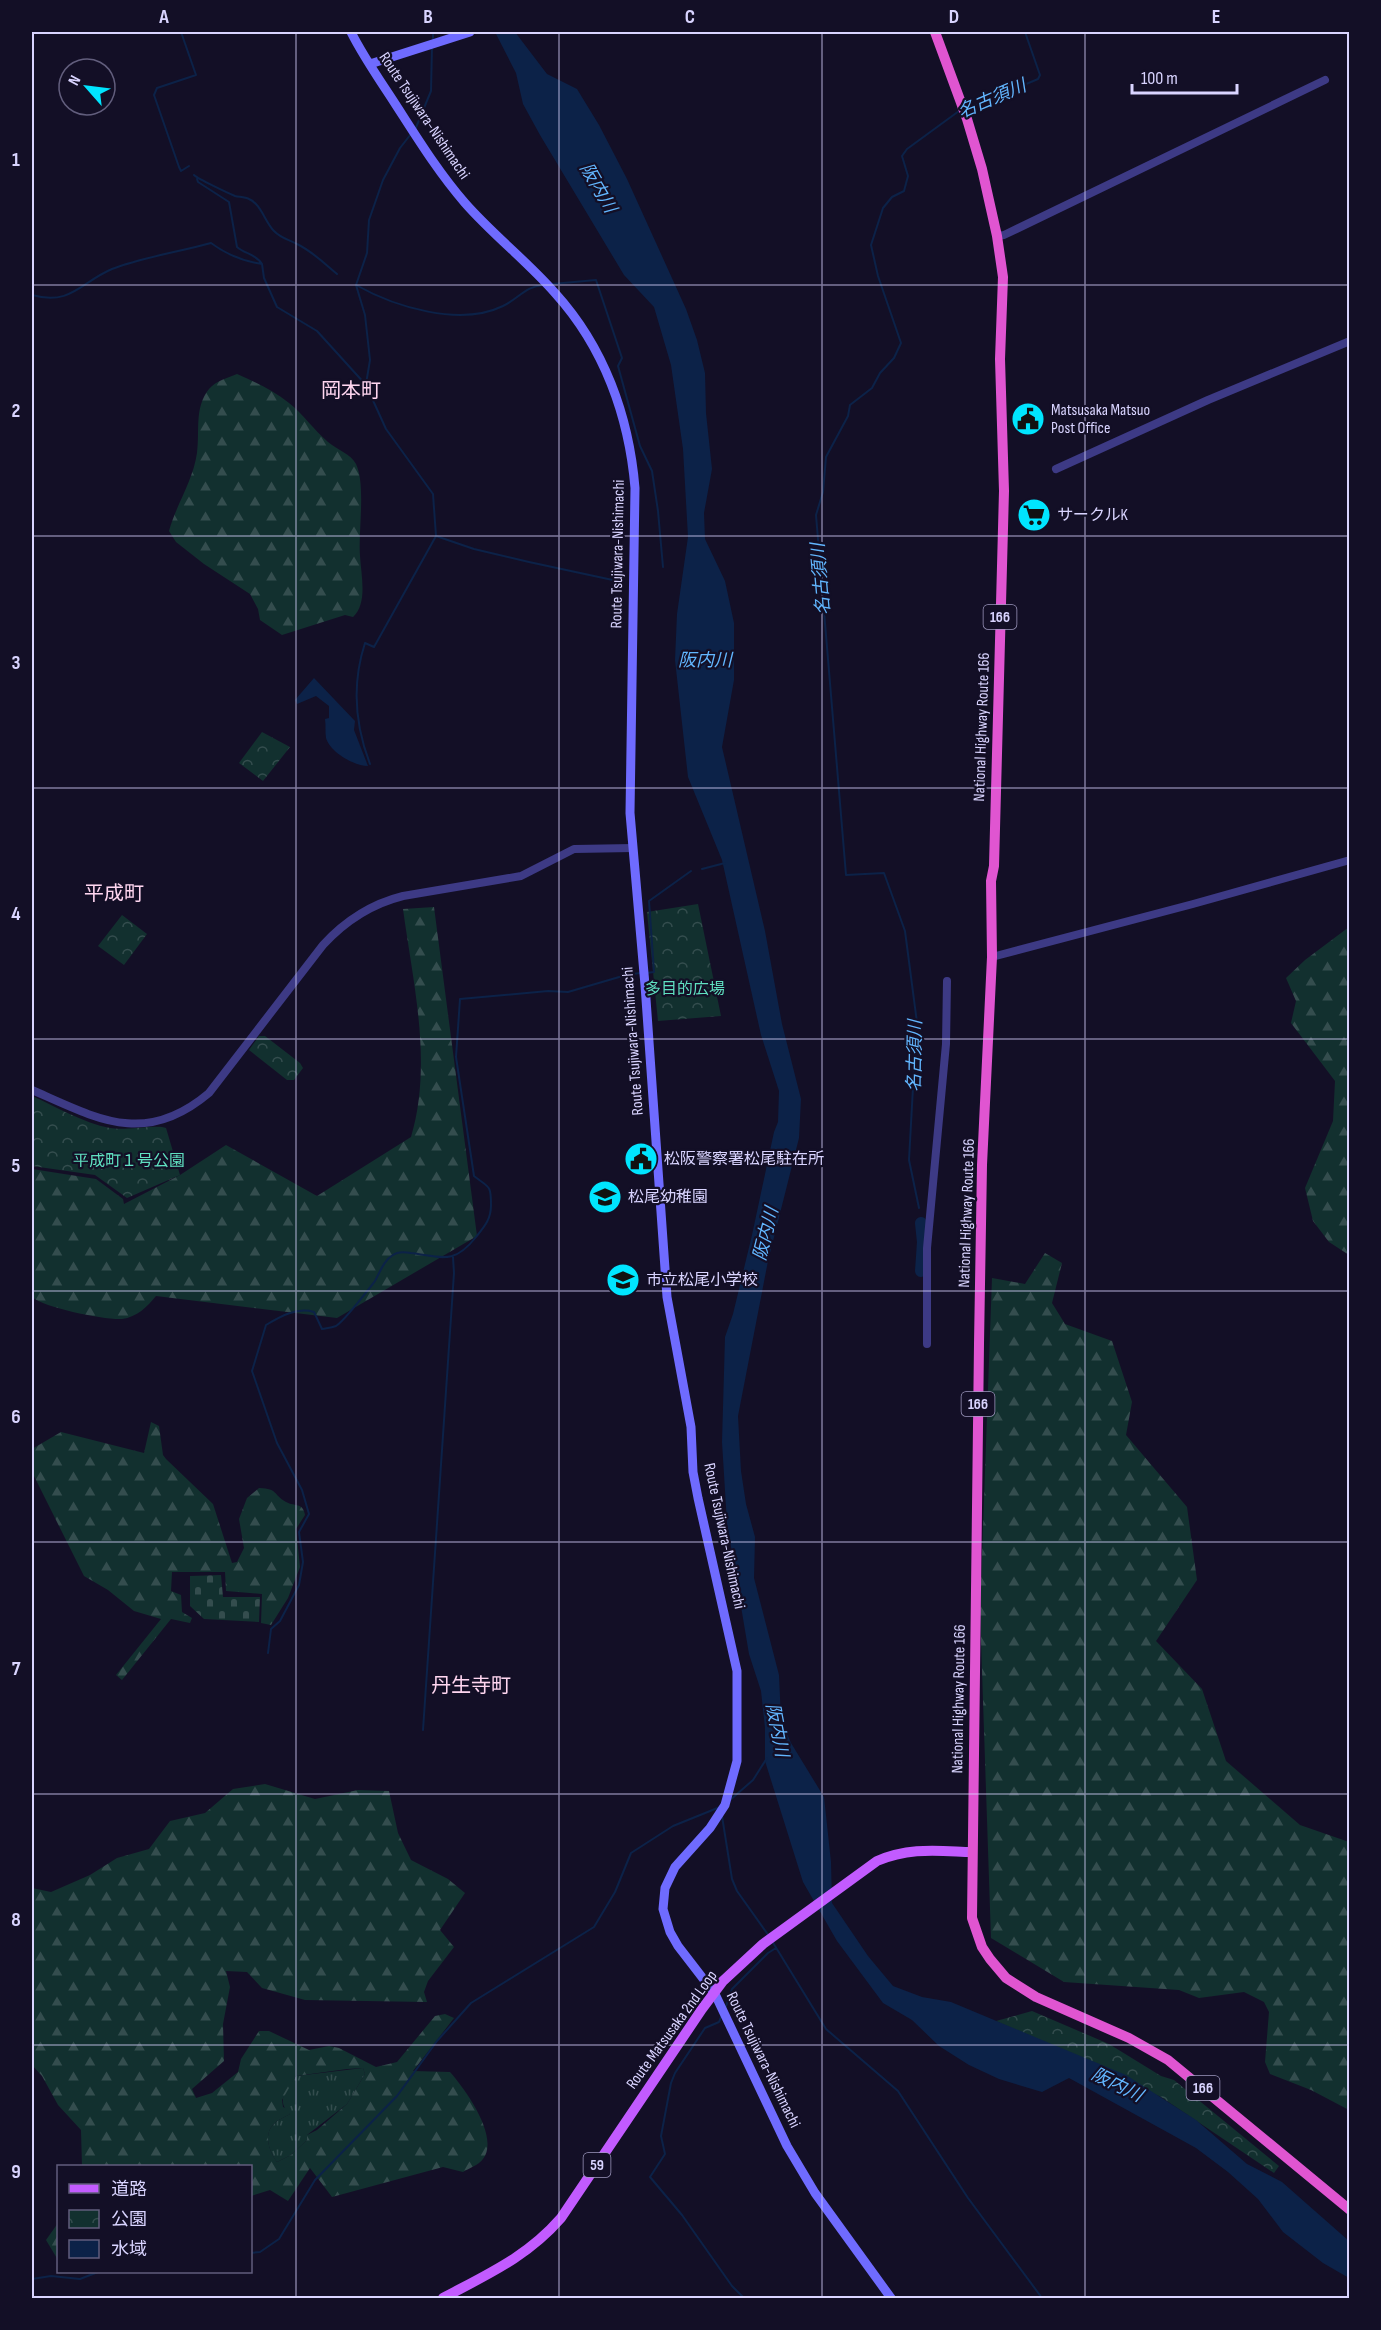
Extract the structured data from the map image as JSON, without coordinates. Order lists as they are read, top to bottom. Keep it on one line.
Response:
{"streets":{"highway":["166","National Highway Route 166"],"main road":["Route Tsujiwara-Nishimachi","Route Matsusaka 2nd Loop","59"]},"crossings":[["Route Tsujiwara-Nishimachi","Route Matsusaka 2nd Loop"],["National Highway Route 166","Route Matsusaka 2nd Loop"]],"districts":["岡本町","平成町","丹生寺町"],"water":["名古須川","阪内川"],"parks":["多目的広場","平成町１号公園"],"places":{"public building":["Matsusaka Matsuo Post Office","松阪警察署松尾駐在所"],"supermarket":["サークルK"],"school or university":["松尾幼稚園","市立松尾小学校"]},"legend":["道路","公園","水域"],"scale_bar":"100 m","north":"top left","grid":{"columns":["A","B","C","D","E"],"rows":["1","2","3","4","5","6","7","8","9"]}}
